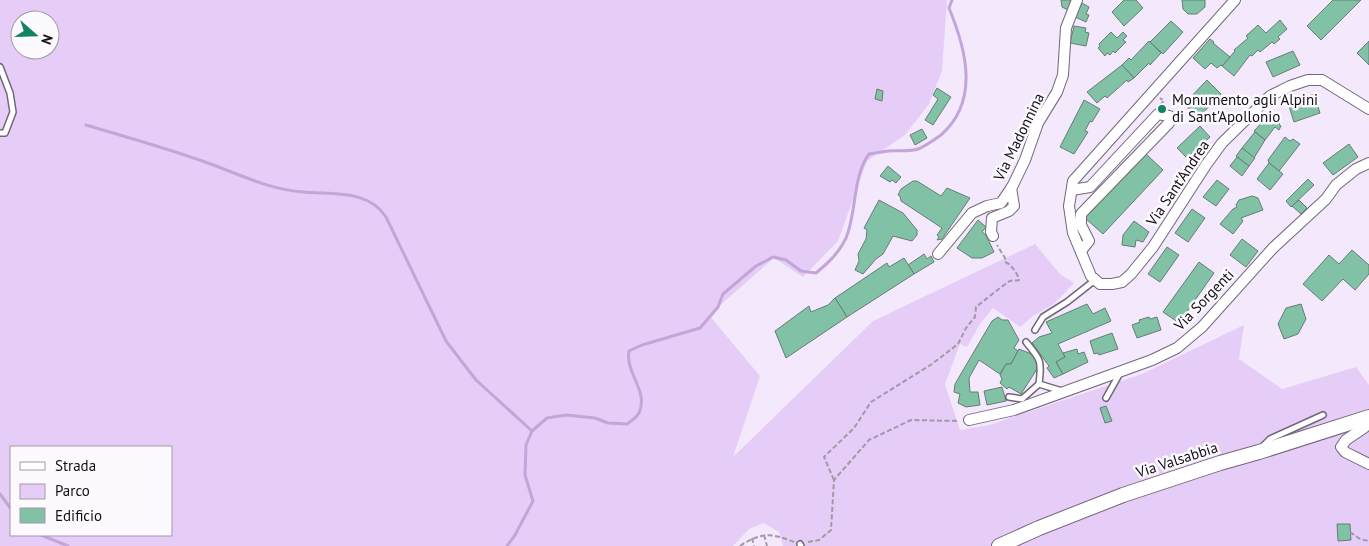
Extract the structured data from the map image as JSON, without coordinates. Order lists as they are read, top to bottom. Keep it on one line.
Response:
{"streets":{"main road":["Via Valsabbia"],"street":["Via Madonnina","Via Sant'Andrea","Via Sorgenti"]},"places":["Monumento agli Alpini di Sant'Apollonio"],"legend":["Strada","Parco","Edificio"],"north":"right"}
